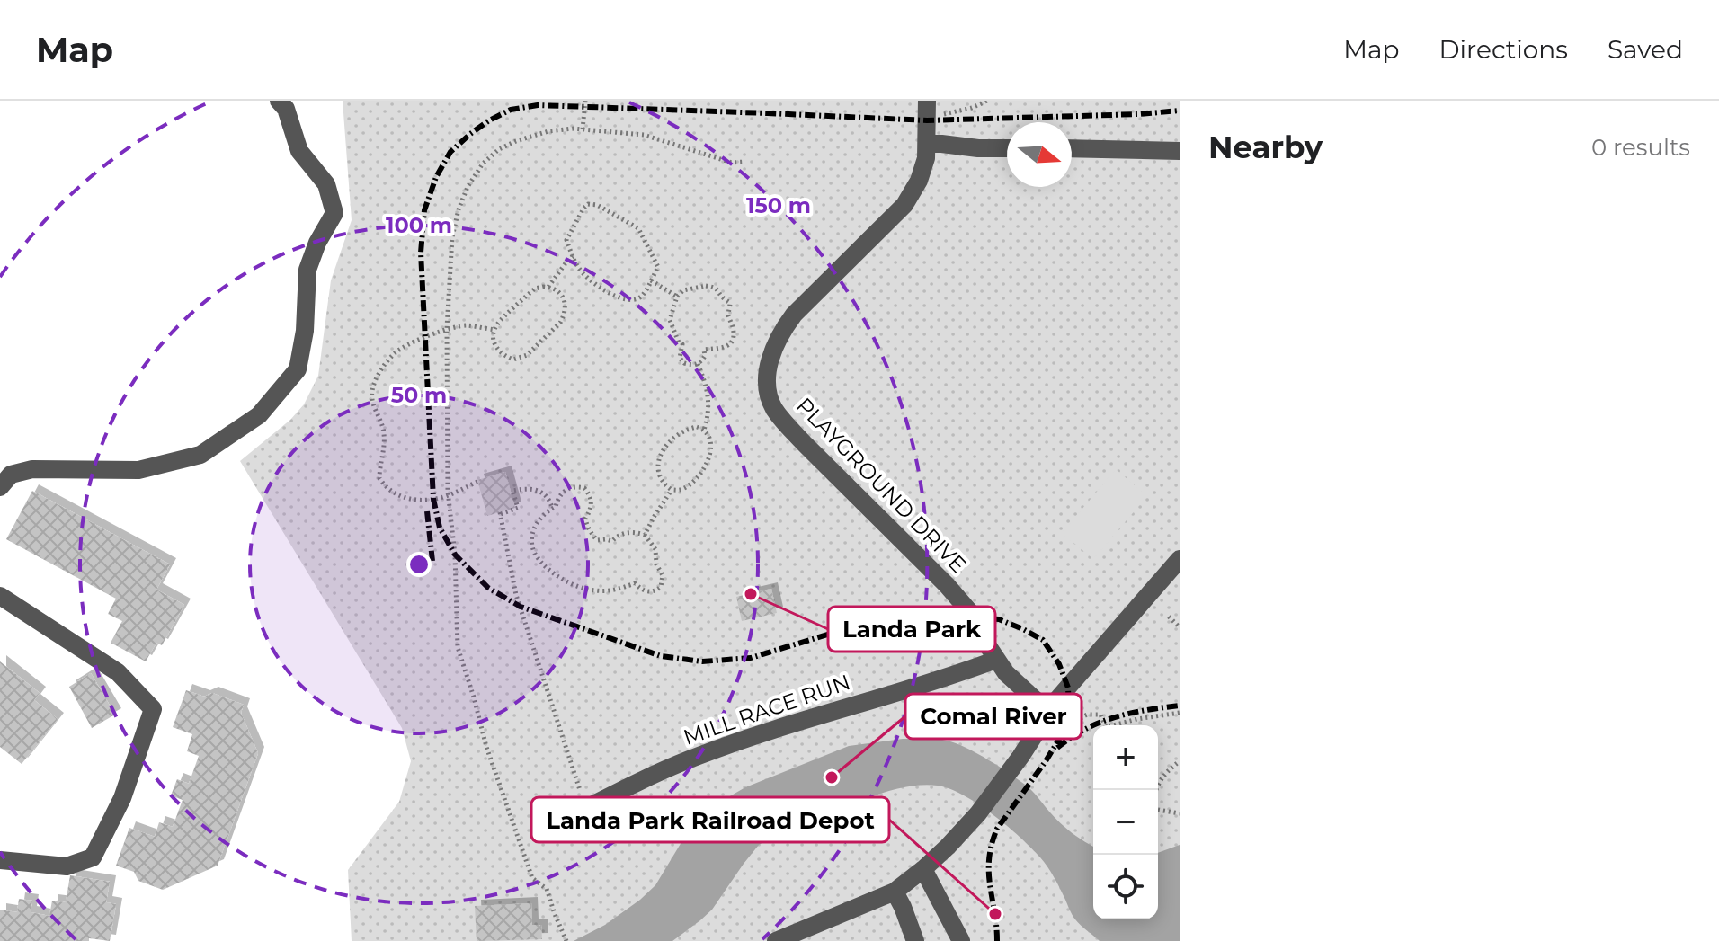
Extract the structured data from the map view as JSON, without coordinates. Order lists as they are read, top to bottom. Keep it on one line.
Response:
{"streets":{"street":["PLAYGROUND DRIVE","MILL RACE RUN"]},"crossings":[["PLAYGROUND DRIVE","MILL RACE RUN"]],"places":["Landa Park","Comal River","Landa Park Railroad Depot"],"north":"right","page":{"header":"Map","nav":["Map","Directions","Saved"],"heading":["Nearby","0 results"],"map_buttons":["+","−"]},"rings":["150 m","100 m","50 m"]}
